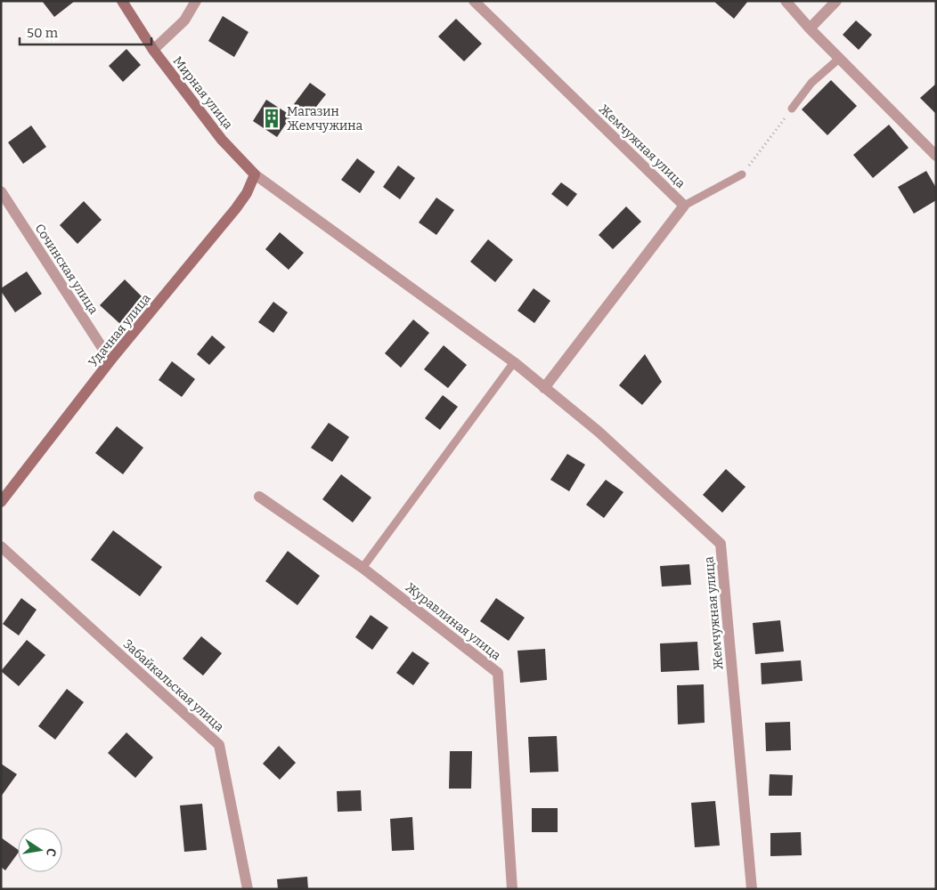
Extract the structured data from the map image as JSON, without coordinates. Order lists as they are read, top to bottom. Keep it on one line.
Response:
{"streets":{"street":["Мирная улица","Жемчужная улица","Сочинская улица","Удачная улица","Журавлиная улица","Забайкальская улица"]},"crossings":[["Мирная улица","Жемчужная улица"],["Мирная улица","Удачная улица"],["Жемчужная улица","Удачная улица"],["Сочинская улица","Удачная улица"]],"places":{"building":["Магазин Жемчужина"]},"scale_bar":"50 m","north":"right"}
